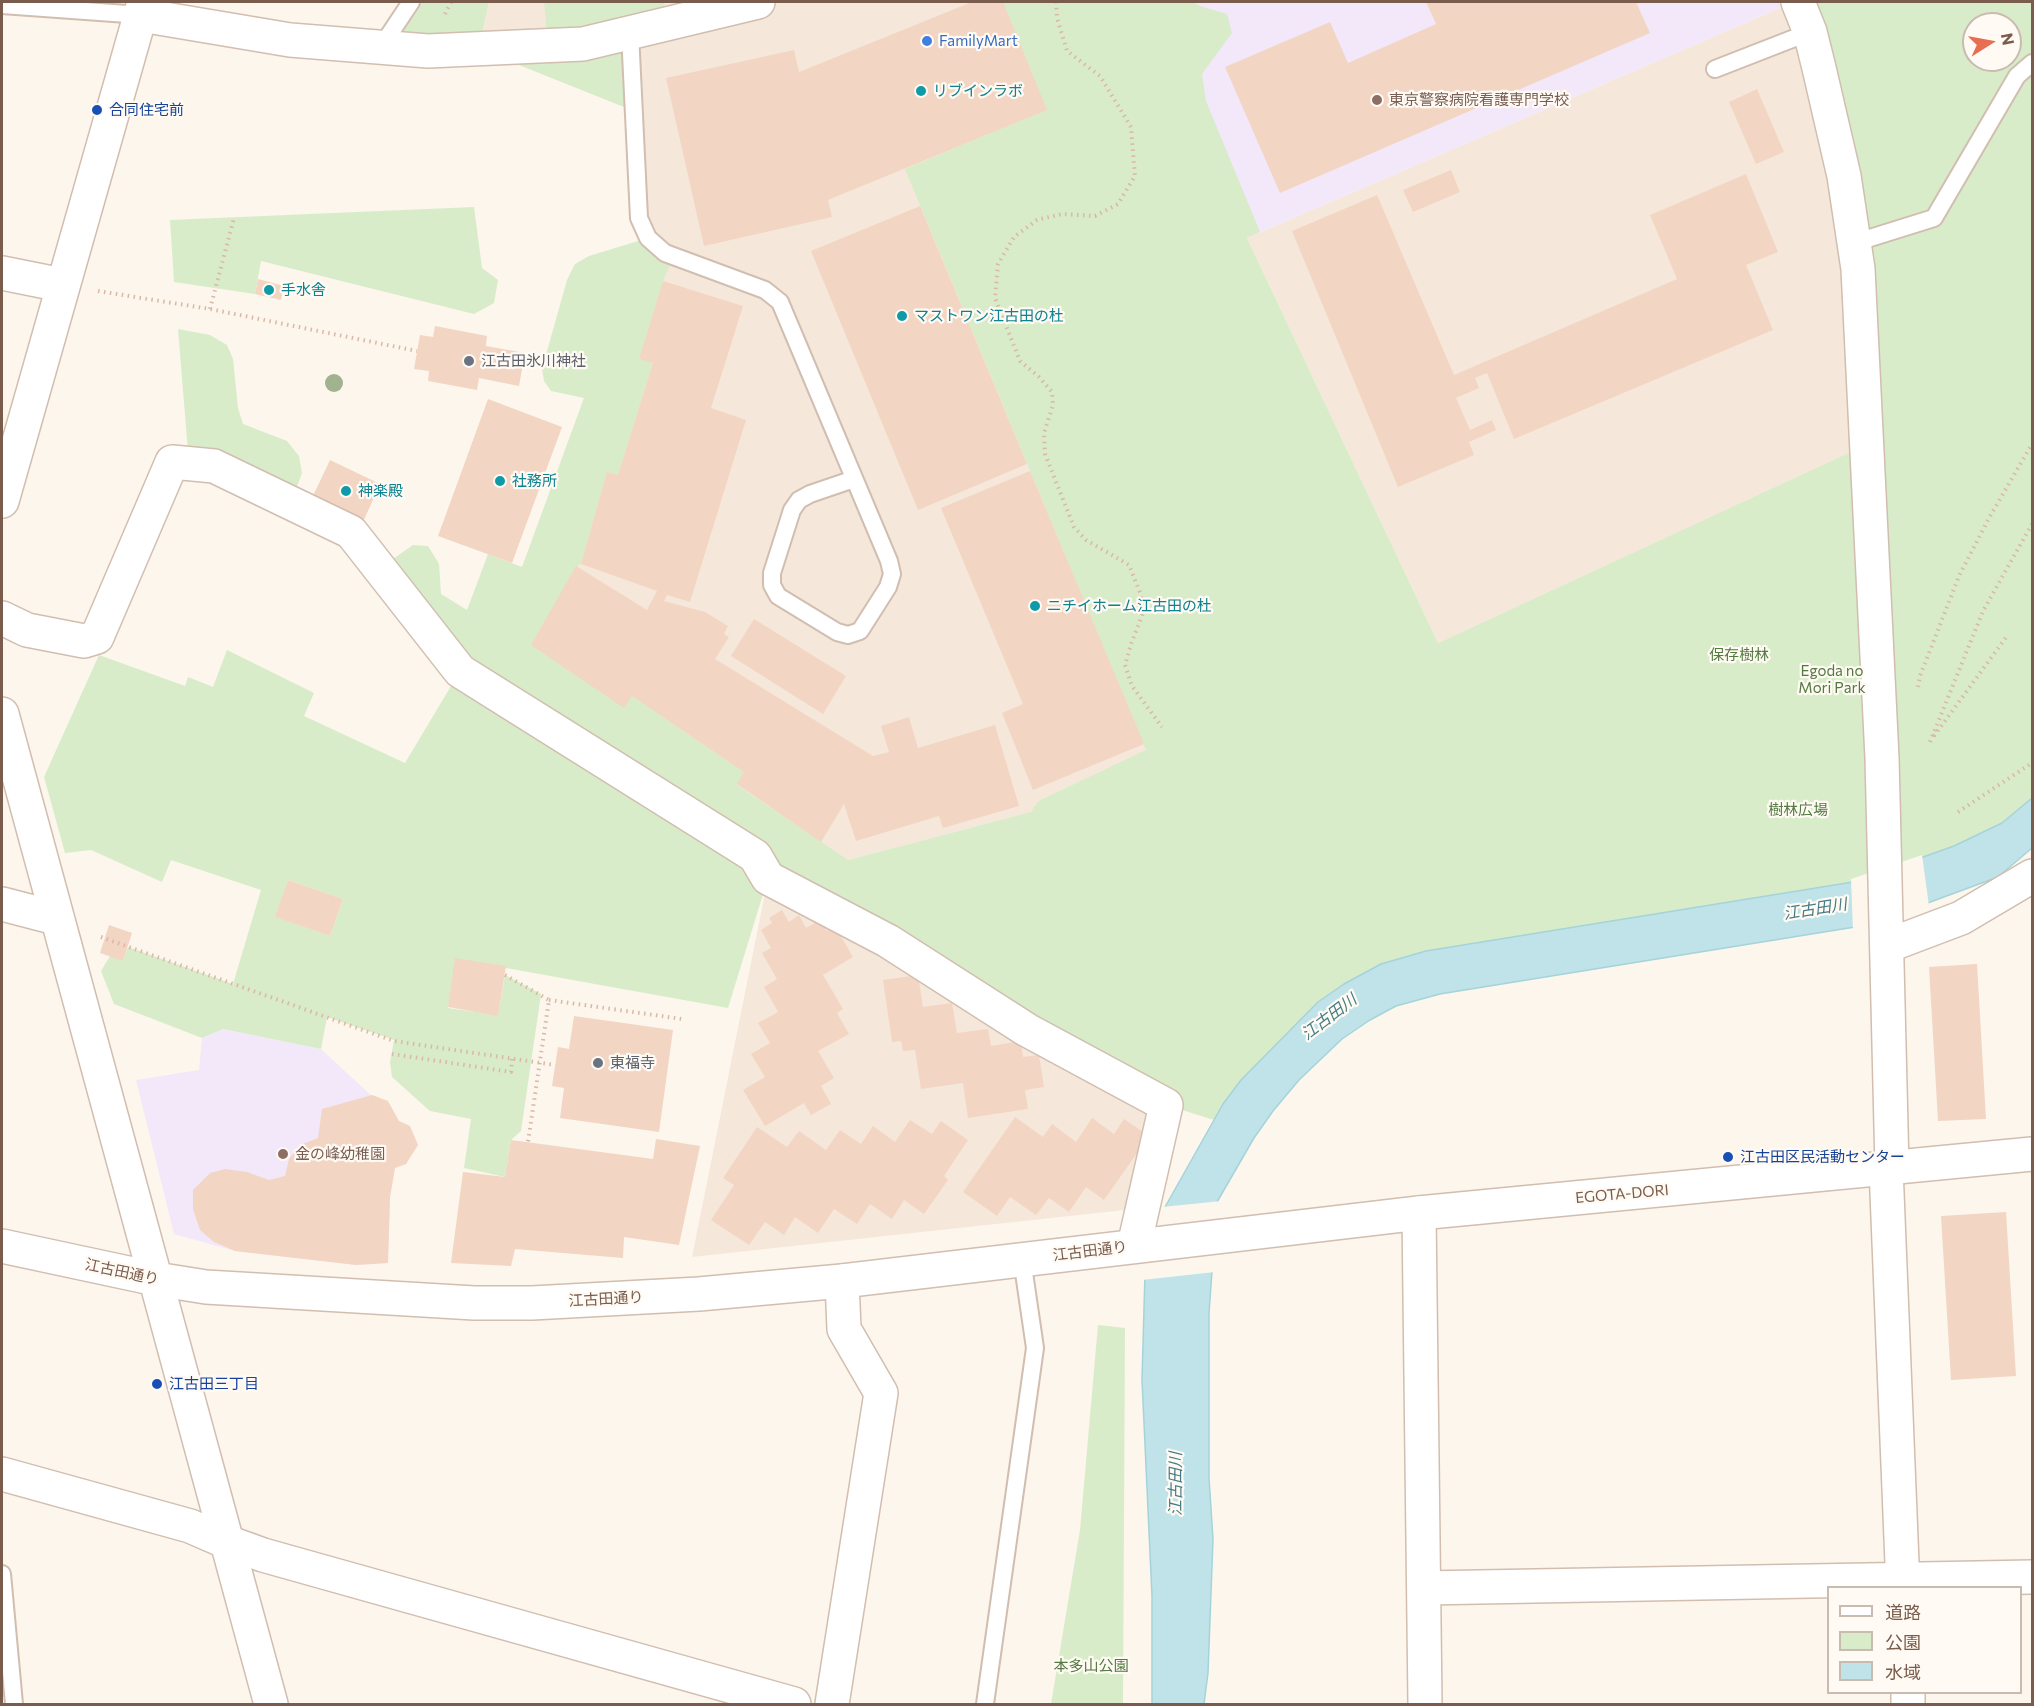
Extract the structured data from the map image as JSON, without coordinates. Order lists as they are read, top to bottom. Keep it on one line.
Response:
{"streets":{"street":["EGOTA-DORI","江古田通り"]},"crossings":[["EGOTA-DORI","江古田通り"]],"water":["江古田川"],"parks":["保存樹林","Egoda no Mori Park","樹林広場","本多山公園"],"places":["FamilyMart","リブインラボ","東京警察病院看護専門学校","合同住宅前","手水舎","マストワン江古田の杜","江古田氷川神社","社務所","神楽殿","ニチイホーム江古田の杜","東福寺","金の峰幼稚園","江古田区民活動センター","江古田三丁目"],"legend":["道路","公園","水域"],"north":"right"}
